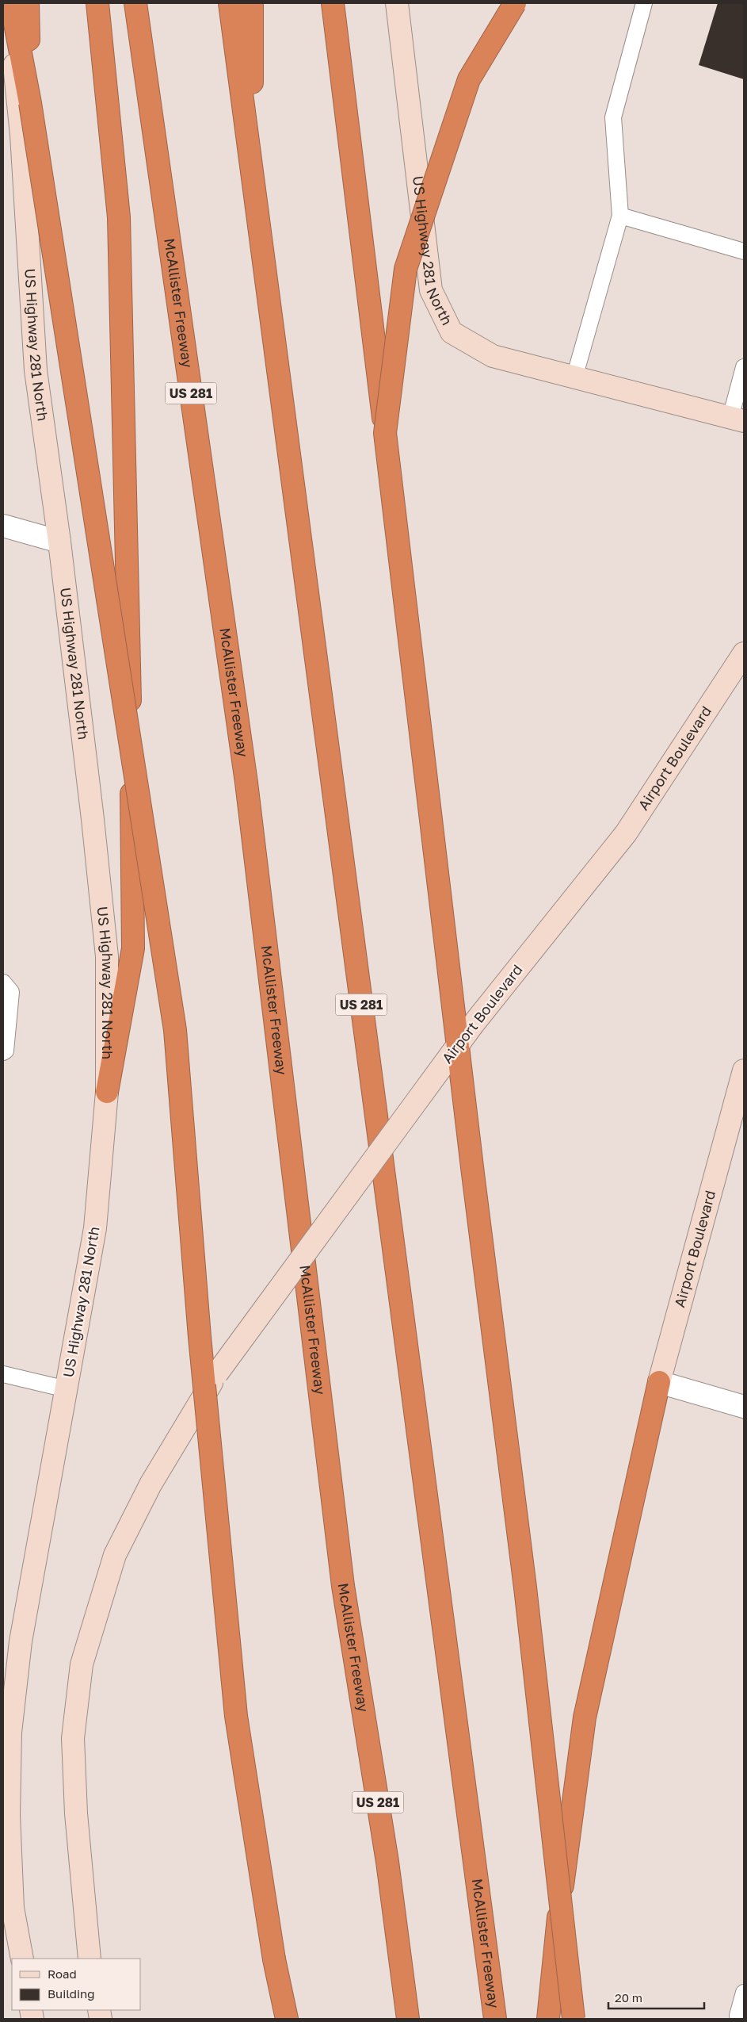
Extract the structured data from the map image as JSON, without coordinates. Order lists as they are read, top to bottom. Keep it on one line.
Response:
{"streets":{"highway":["McAllister Freeway","US 281"],"main road":["US Highway 281 North","Airport Boulevard"]},"legend":["Road","Building"],"scale_bar":"20 m"}
